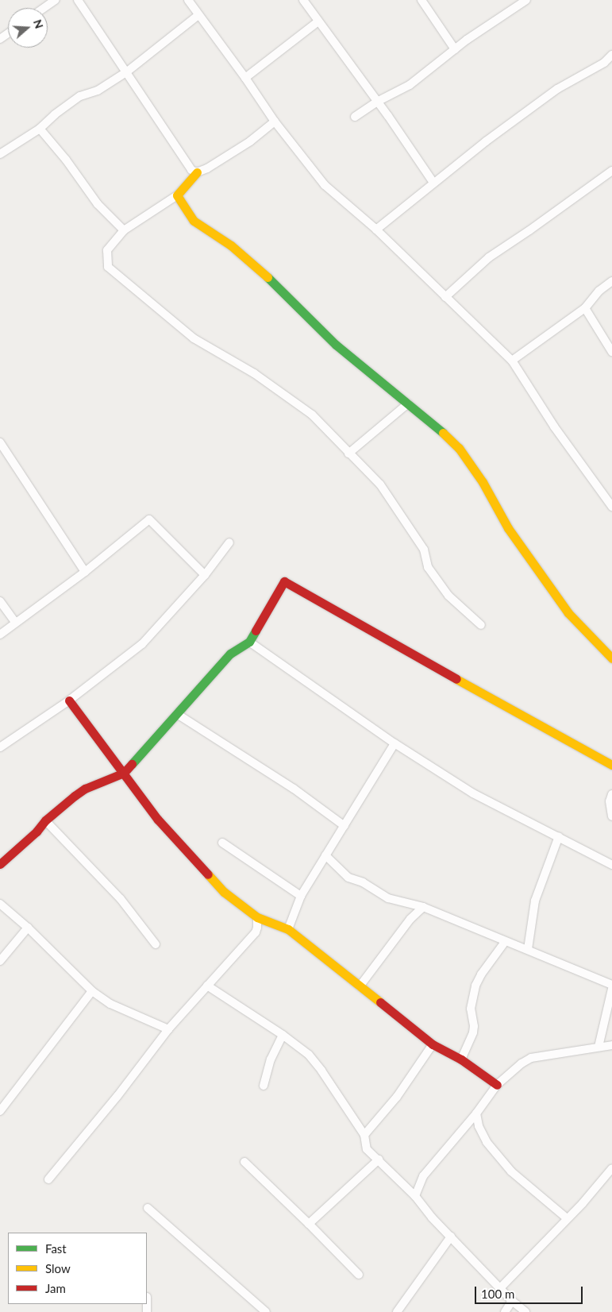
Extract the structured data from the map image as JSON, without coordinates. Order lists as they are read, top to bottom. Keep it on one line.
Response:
{"legend":["Fast","Slow","Jam"],"scale_bar":"100 m","north":"right"}
